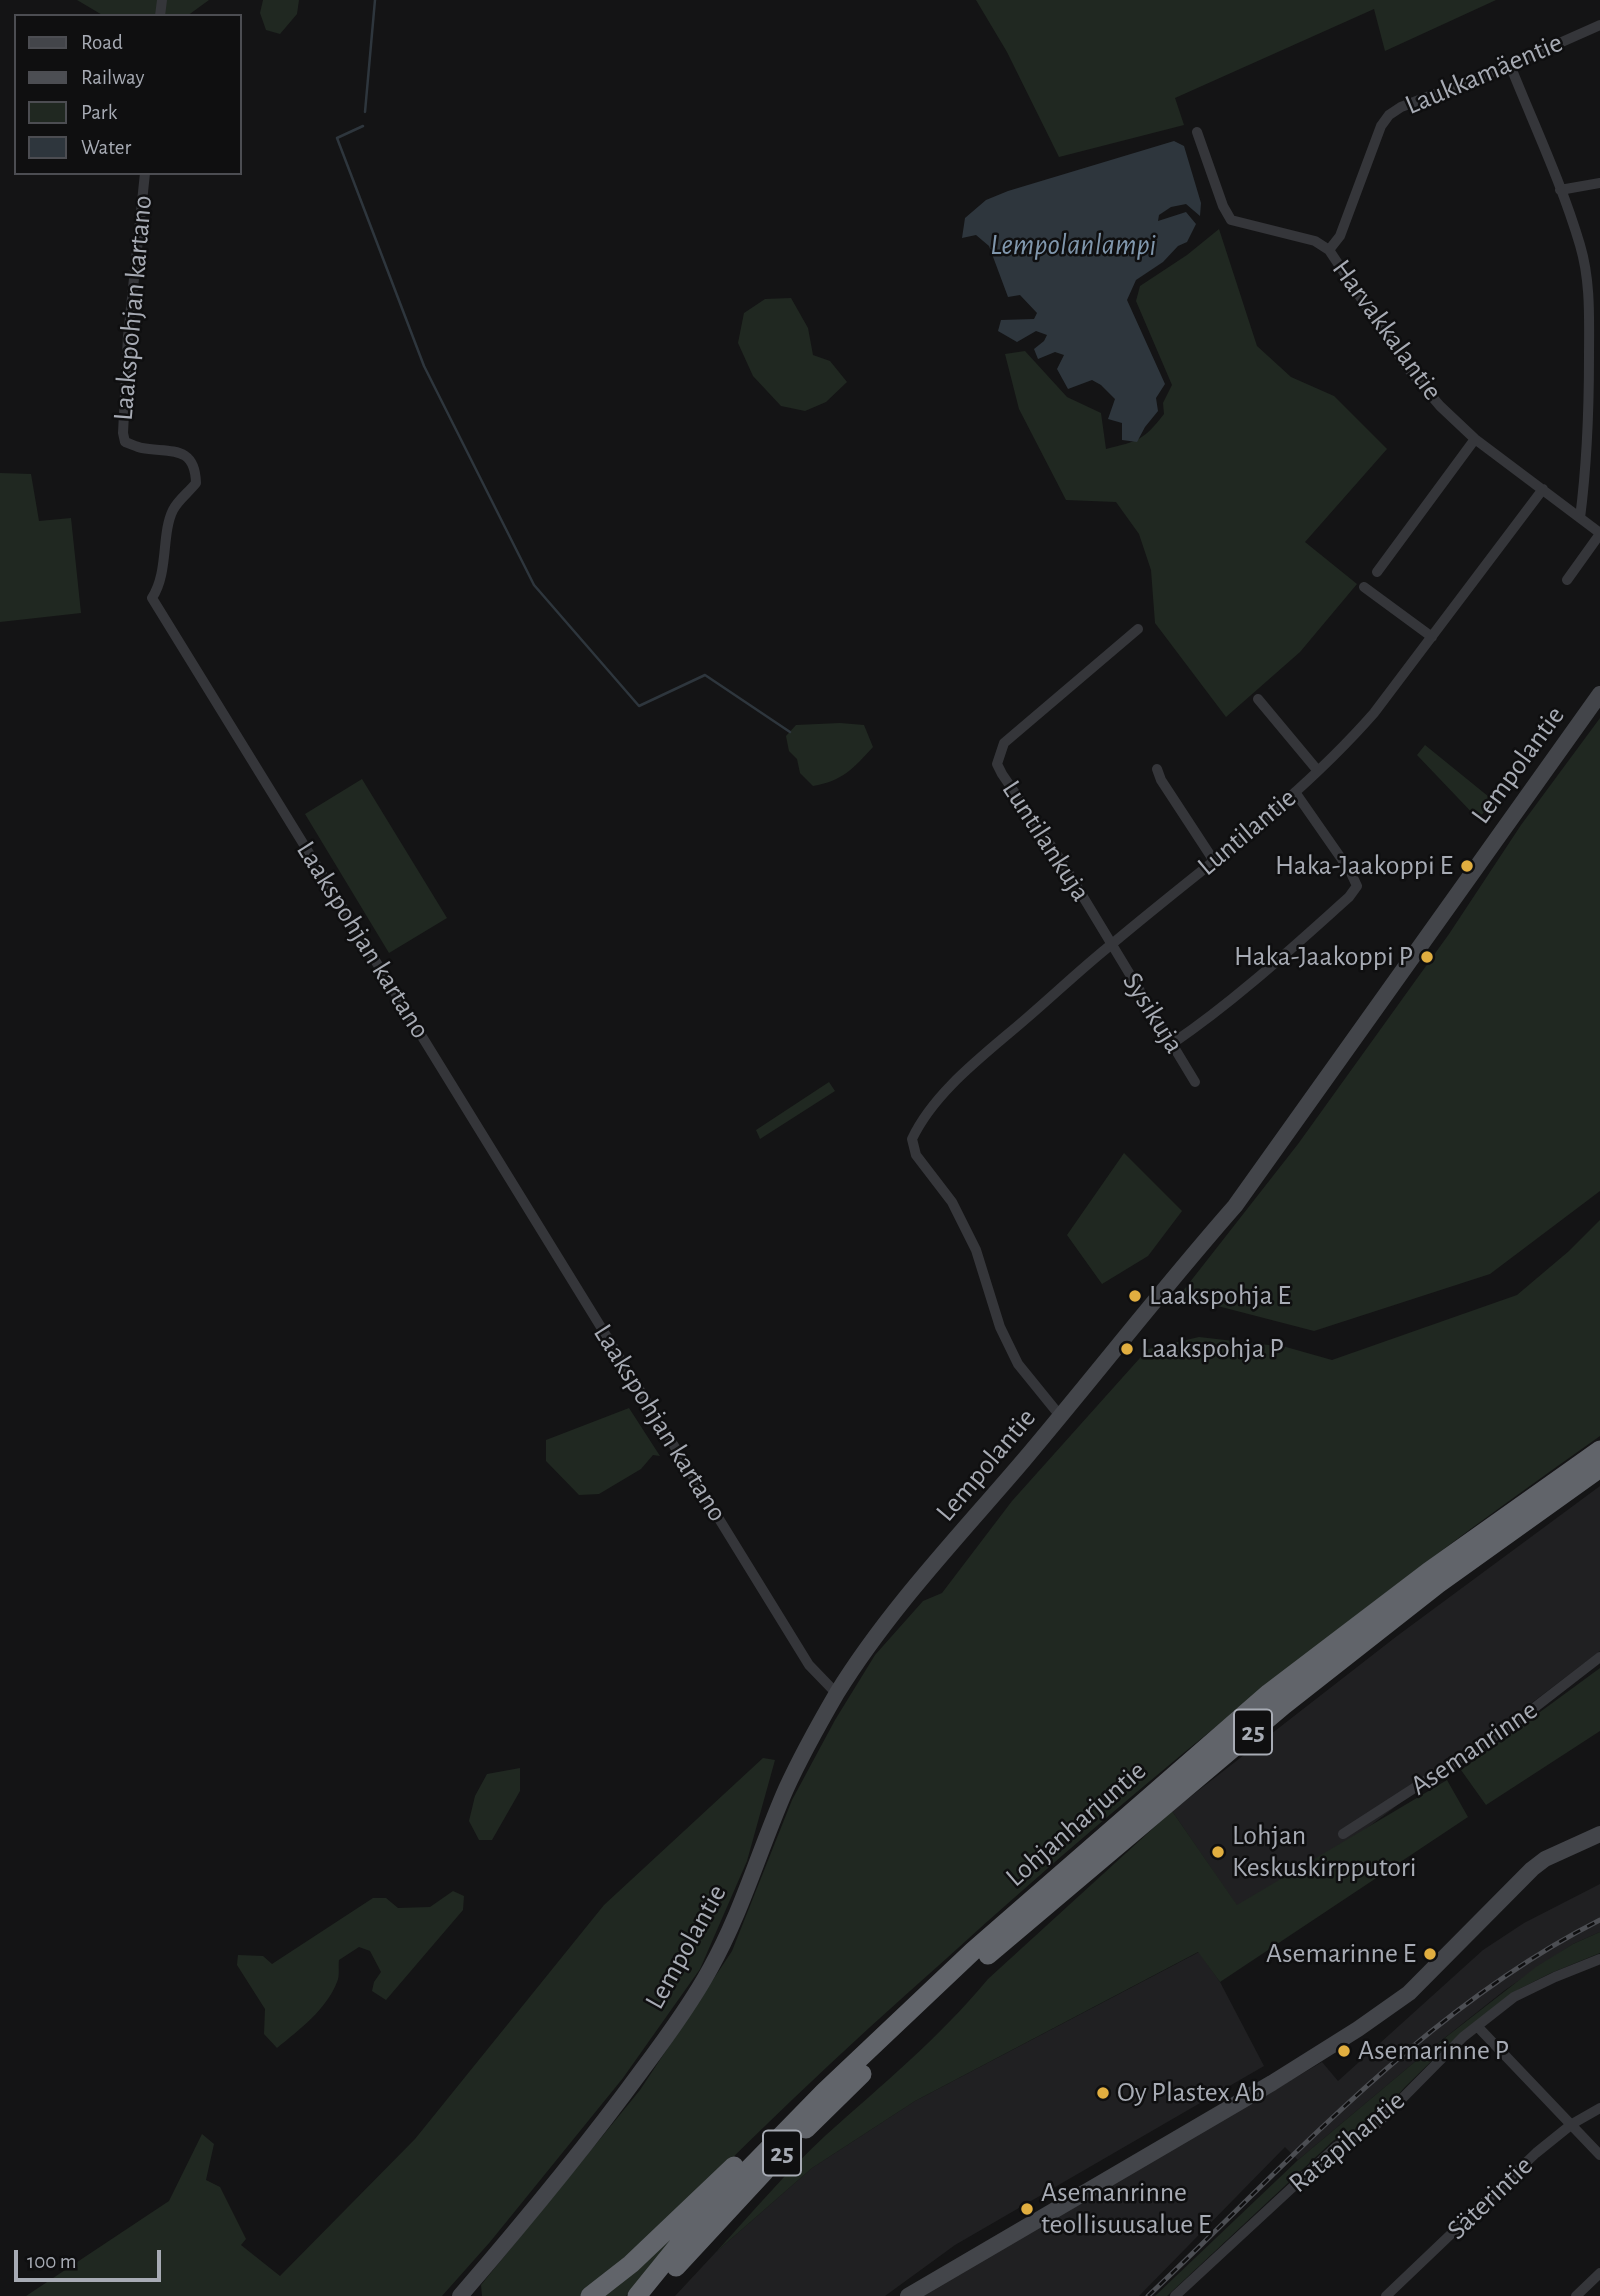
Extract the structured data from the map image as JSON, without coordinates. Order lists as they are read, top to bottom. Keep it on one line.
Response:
{"streets":{"highway":["25","Lohjanharjuntie"],"street":["Laukkamäentie","Laakspohjan kartano","Harvakkalantie","Lempolantie","Luntilantie","Luntilankuja","Sysikuja","Asemanrinne","Ratapihantie","Säterintie"]},"crossings":[["Laukkamäentie","Harvakkalantie"],["Laakspohjan kartano","Lempolantie"],["Harvakkalantie","Luntilantie"],["Lempolantie","Luntilantie"],["Luntilantie","Luntilankuja"],["Luntilantie","Sysikuja"],["Luntilankuja","Sysikuja"]],"water":["Lempolanlampi"],"places":["Haka-Jaakoppi E","Haka-Jaakoppi P","Laakspohja E","Laakspohja P","Lohjan Keskuskirpputori","Asemarinne E","Asemarinne P","Oy Plastex Ab","Asemanrinne teollisuusalue E"],"legend":["Road","Railway","Park","Water"],"scale_bar":"100 m"}
